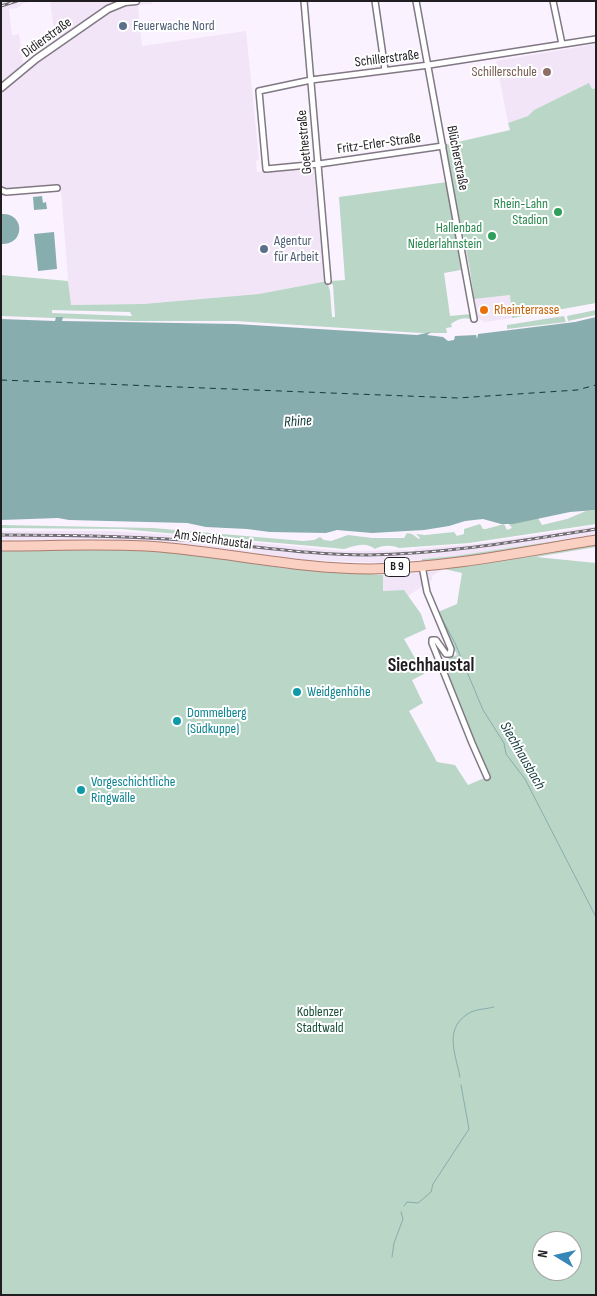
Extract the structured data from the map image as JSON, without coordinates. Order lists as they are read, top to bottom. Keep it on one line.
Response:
{"streets":{"main road":["Am Siechhaustal","B 9"],"street":["Didierstraße","Schillerstraße","Goethestraße","Fritz-Erler-Straße","Blücherstraße"]},"crossings":[["Schillerstraße","Goethestraße"],["Schillerstraße","Fritz-Erler-Straße"],["Schillerstraße","Blücherstraße"],["Goethestraße","Fritz-Erler-Straße"],["Fritz-Erler-Straße","Blücherstraße"]],"districts":["Siechhaustal"],"water":["Rhine","Siechhausbach"],"parks":["Koblenzer Stadtwald"],"places":["Feuerwache Nord","Schillerschule","Rhein-Lahn Stadion","Hallenbad Niederlahnstein","Agentur für Arbeit","Rheinterrasse","Weidgenhöhe","Dommelberg (Südkuppe)","Vorgeschichtliche Ringwälle"],"north":"left"}
